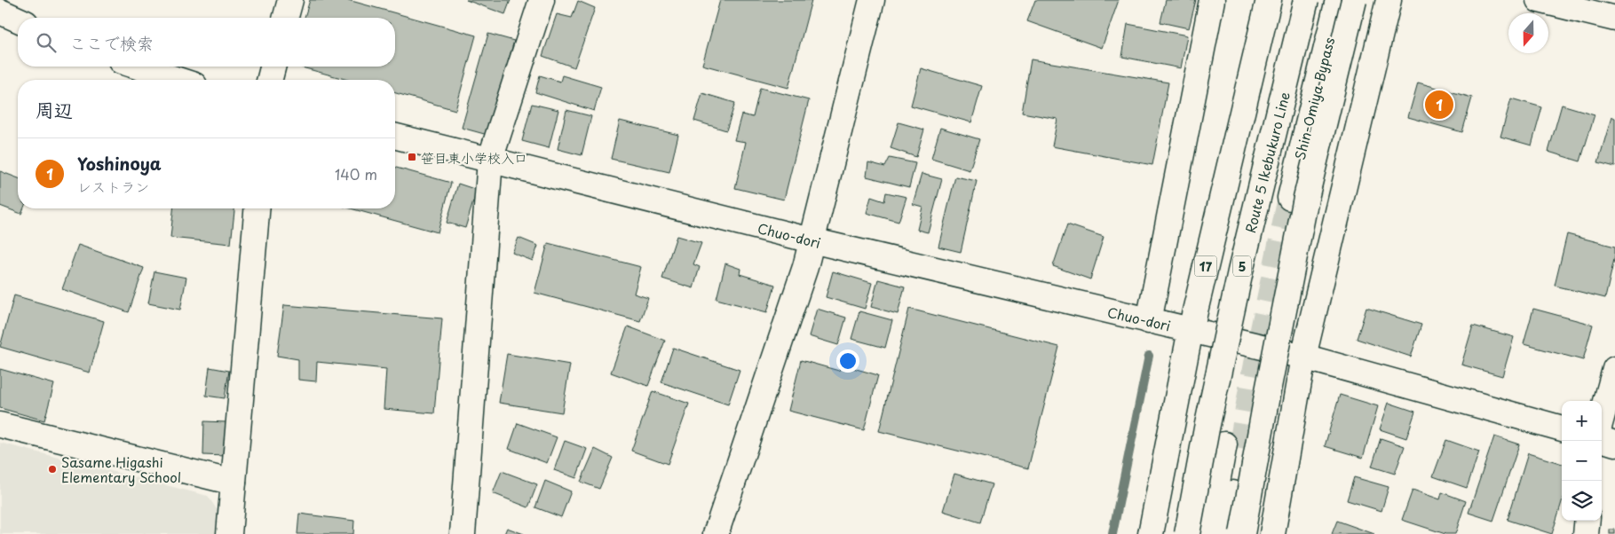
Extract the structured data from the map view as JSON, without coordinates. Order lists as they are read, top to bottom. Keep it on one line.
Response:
{"streets":{"main road":["Shin-Omiya Bypass","Route 5 Ikebukuro Line","Chuo-dori","17","5"]},"crossings":[["Chuo-dori","17"]],"places":{"transit":["笹目東小学校入口"],"other":["Sasame Higashi Elementary School"]},"north":"bottom","page":{"search":"ここで検索","heading":"周辺","pins":"1","list":[{"mark":"1","name":"Yoshinoya","note":"レストラン","value":"140 m"}],"map_buttons":["+","−"]}}
